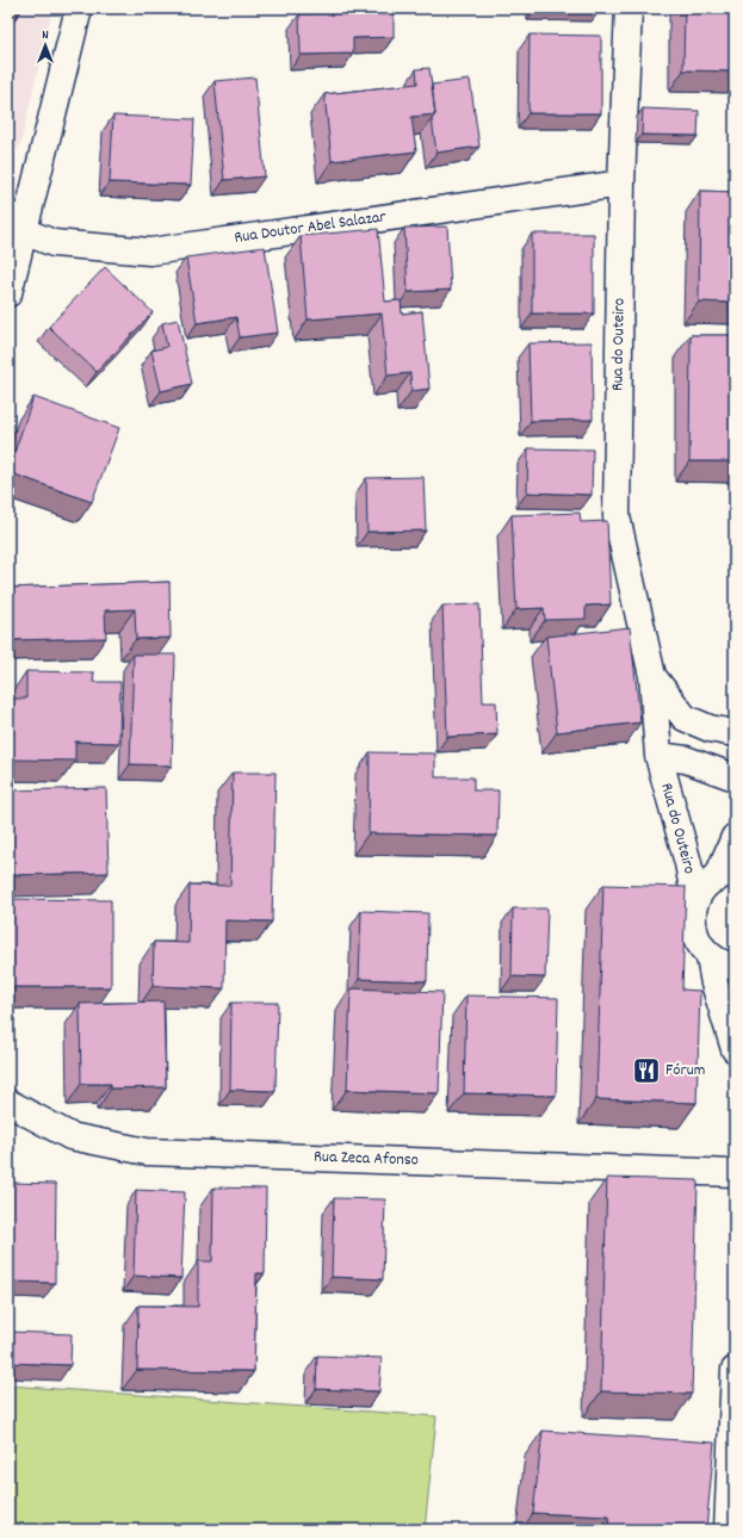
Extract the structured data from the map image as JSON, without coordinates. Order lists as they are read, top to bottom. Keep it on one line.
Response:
{"streets":{"street":["Rua Doutor Abel Salazar","Rua do Outeiro","Rua Zeca Afonso"]},"crossings":[["Rua Doutor Abel Salazar","Rua do Outeiro"]],"places":{"restaurant":["Fórum"]},"north":"top"}
